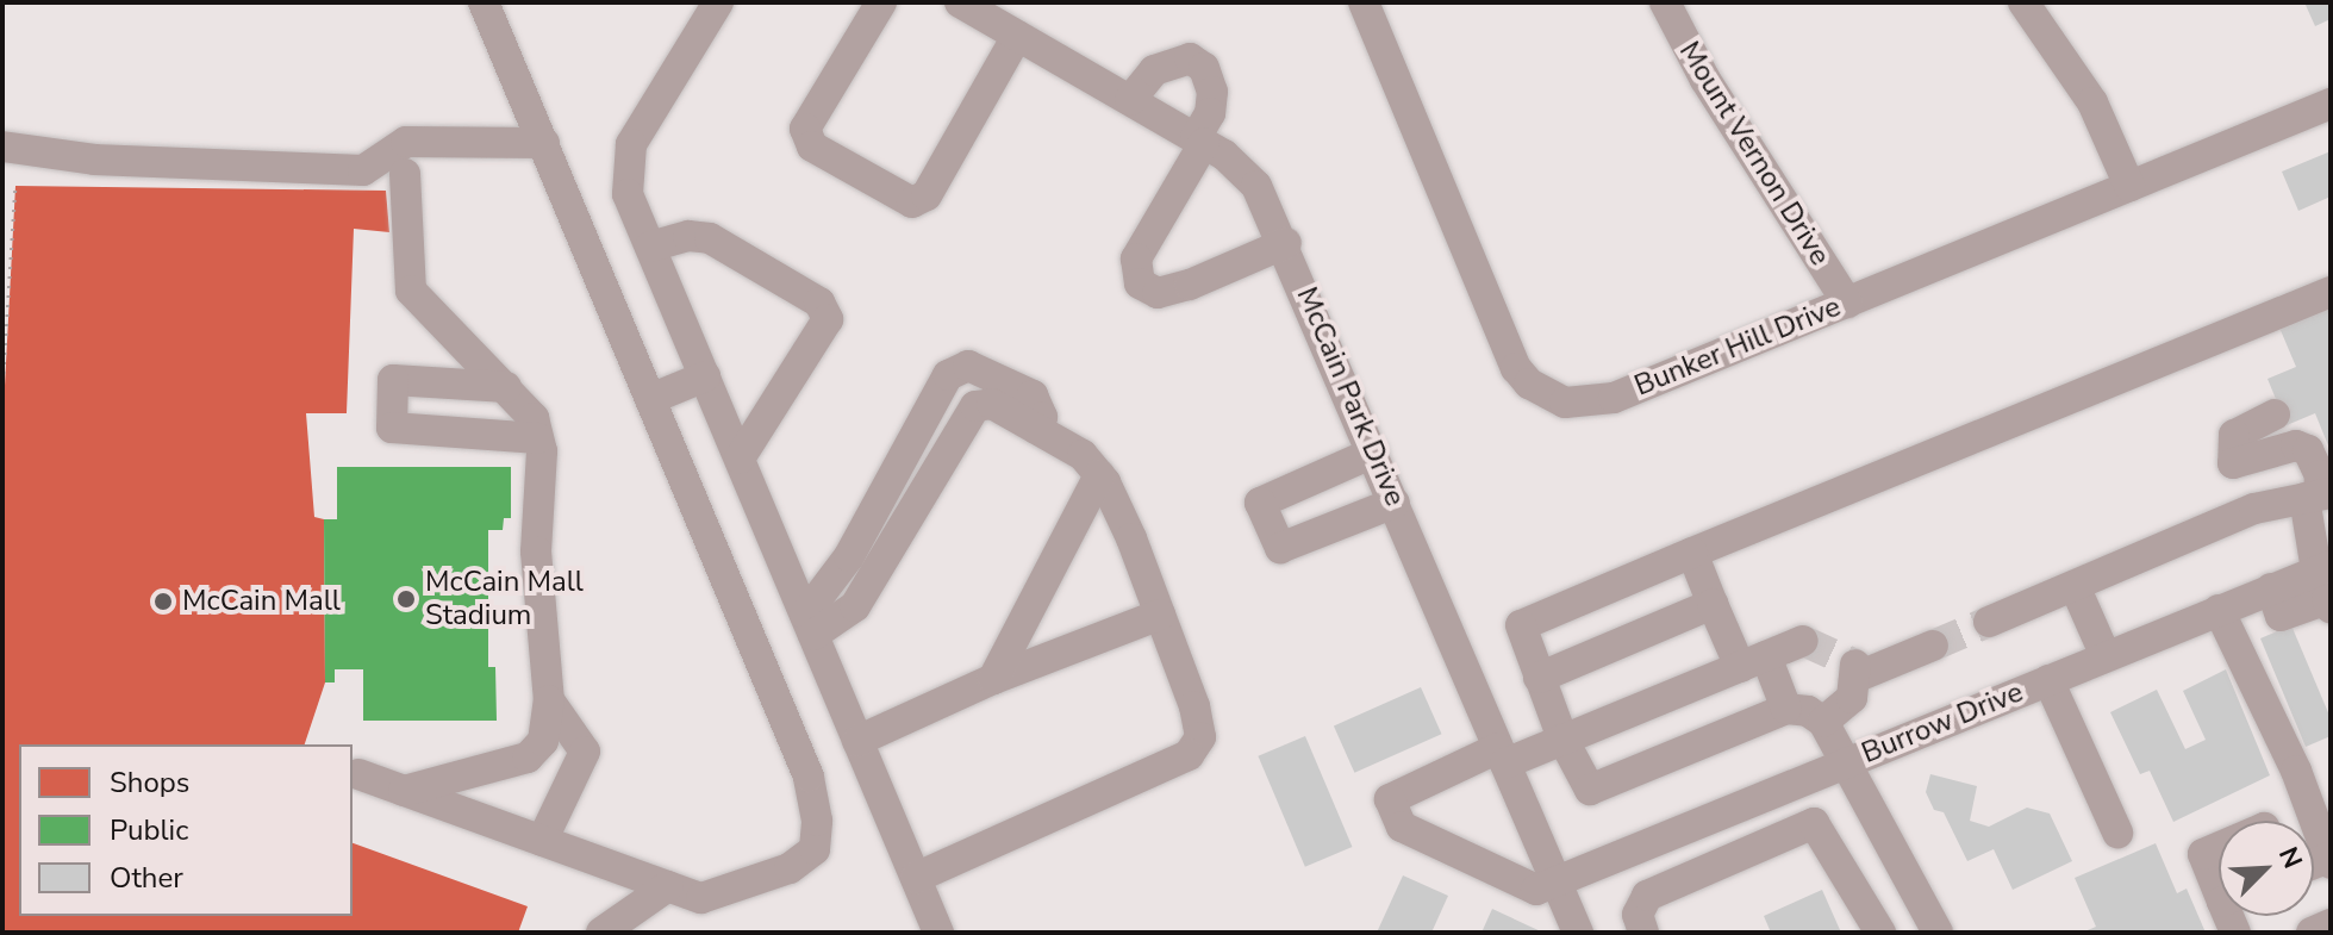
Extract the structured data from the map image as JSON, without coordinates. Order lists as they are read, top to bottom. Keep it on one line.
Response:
{"streets":{"street":["Mount Vernon Drive","Bunker Hill Drive","McCain Park Drive","Burrow Drive"]},"crossings":[["Mount Vernon Drive","Bunker Hill Drive"],["McCain Park Drive","Burrow Drive"]],"places":["McCain Mall Stadium","McCain Mall"],"legend":["Shops","Public","Other"],"north":"top right"}
